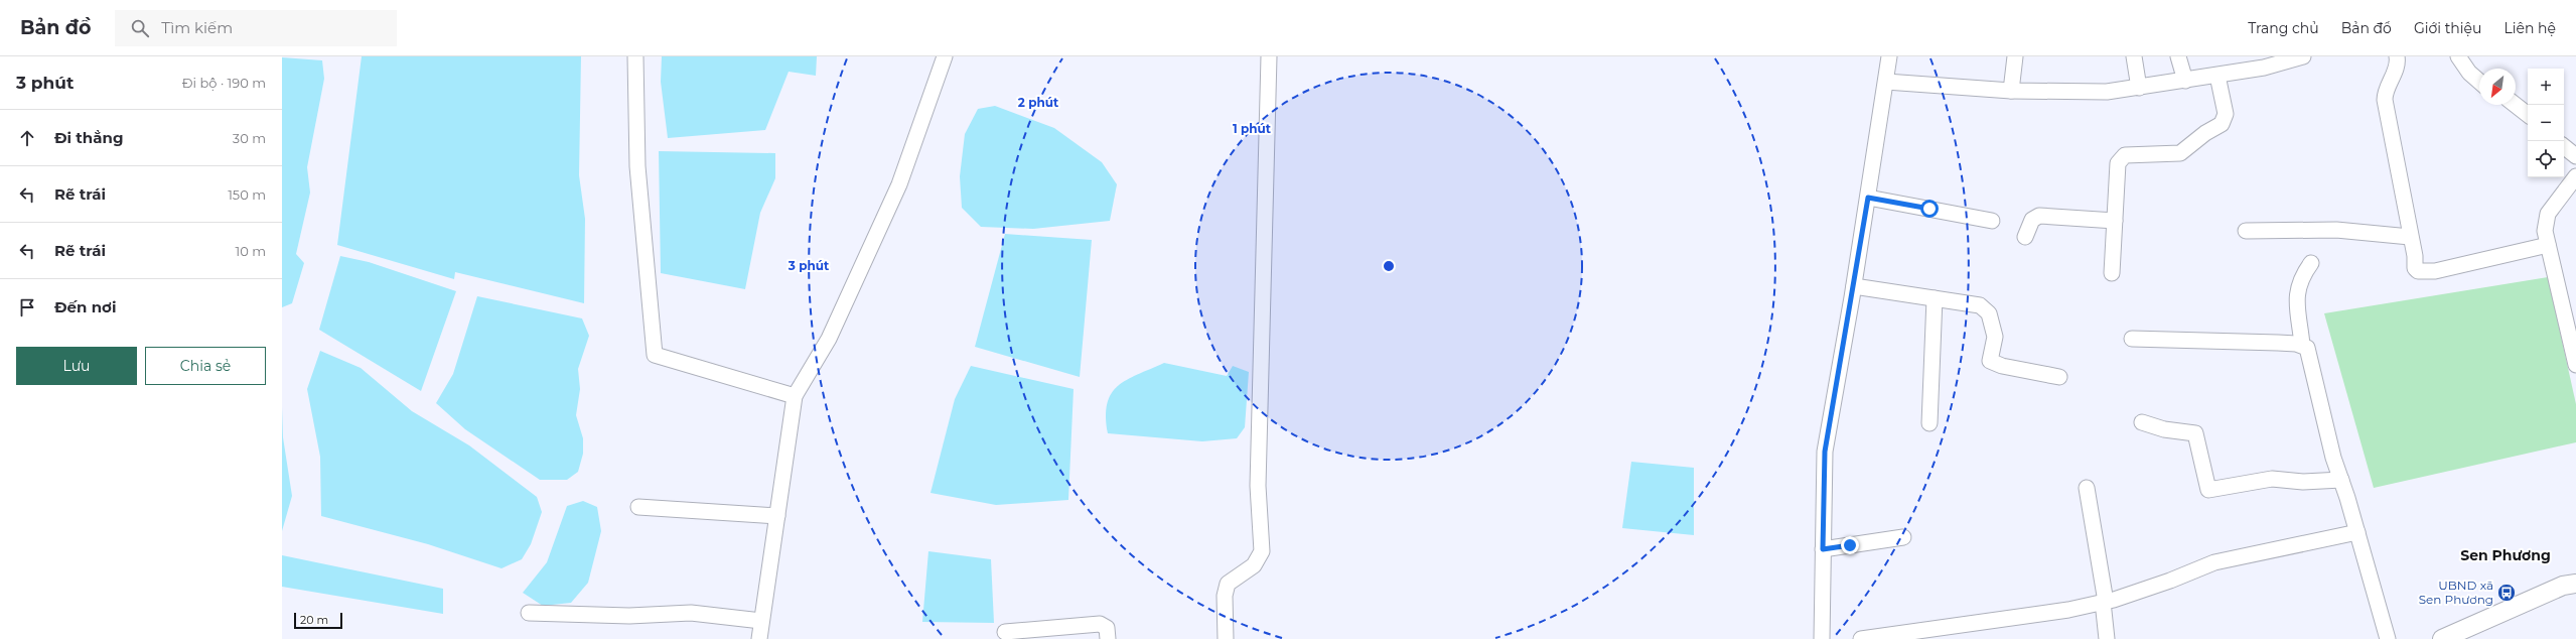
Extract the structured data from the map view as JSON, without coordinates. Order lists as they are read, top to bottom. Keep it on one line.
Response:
{"districts":["Sen Phương"],"places":{"bus stop":["UBND xã Sen Phương"]},"scale_bar":"20 m","north":"bottom left","page":{"header":"Bản đồ","search":"Tìm kiếm","nav":["Trang chủ","Bản đồ","Giới thiệu","Liên hệ"],"heading":["3 phút","Đi bộ · 190 m"],"map_buttons":["+","−"],"list":[["Đi thẳng","30 m"],["Rẽ trái","150 m"],["Rẽ trái","10 m"],"Đến nơi"],"buttons":["Lưu","Chia sẻ"],"scale":"20 m"},"rings":["2 phút","1 phút","3 phút"]}
